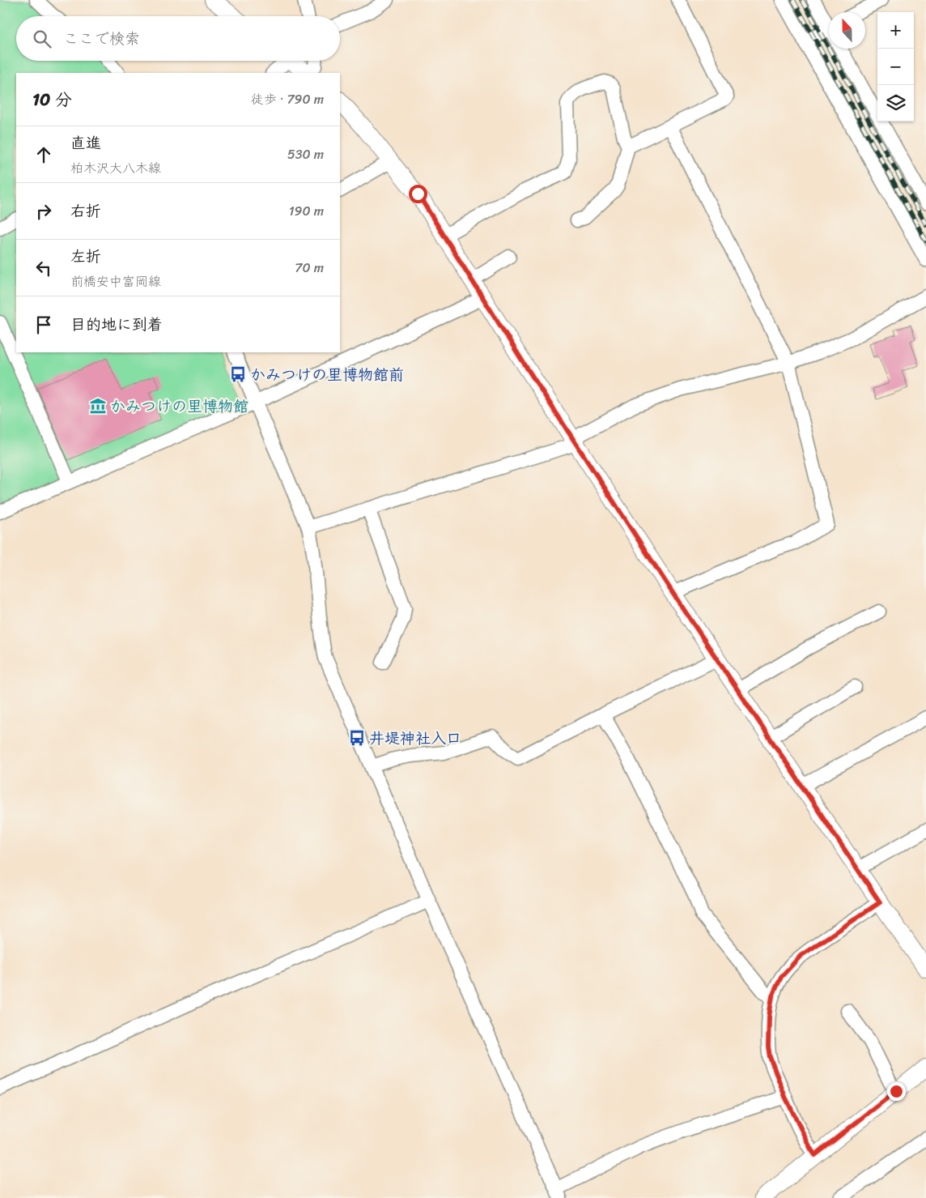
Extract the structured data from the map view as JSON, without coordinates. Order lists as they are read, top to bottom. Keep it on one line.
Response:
{"places":{"bus stop":["かみつけの里博物館前","井堤神社入口"],"museum":["かみつけの里博物館"]},"north":"top","page":{"map_buttons":["+","−"],"search":"ここで検索","heading":["10 分","徒歩 · 790 m"],"list":[["直進","柏木沢大八木線","530 m"],["右折","190 m"],["左折","前橋安中富岡線","70 m"],"目的地に到着"]}}
